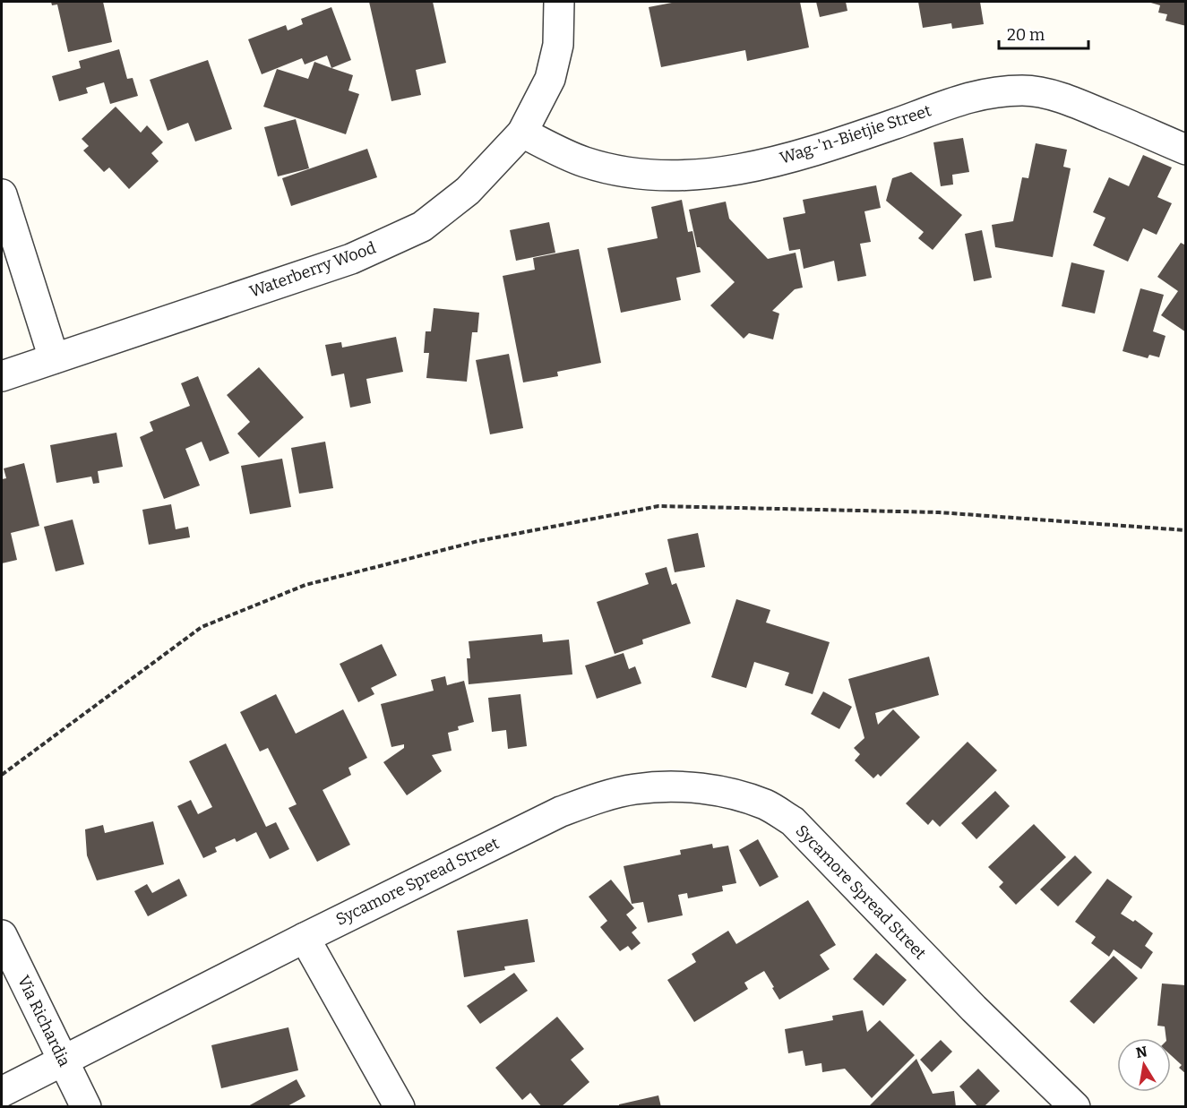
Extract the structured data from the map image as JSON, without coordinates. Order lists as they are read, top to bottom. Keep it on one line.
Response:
{"streets":{"street":["Wag-'n-Bietjie Street","Waterberry Wood","Sycamore Spread Street","Via Richardia"]},"crossings":[["Wag-'n-Bietjie Street","Waterberry Wood"],["Sycamore Spread Street","Via Richardia"]],"scale_bar":"20 m","north":"top"}
